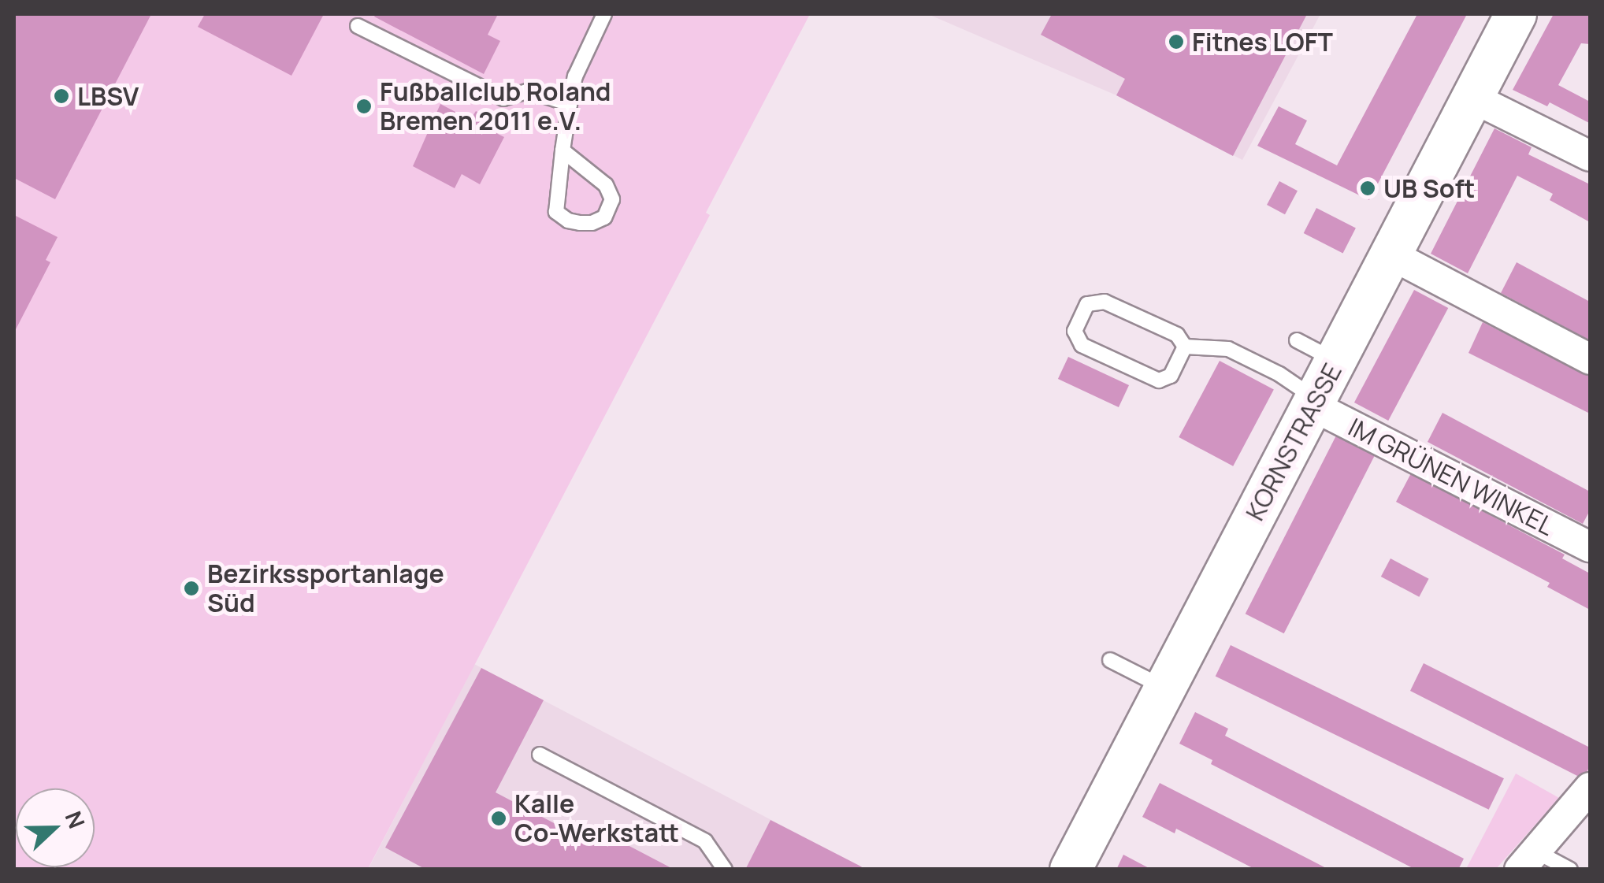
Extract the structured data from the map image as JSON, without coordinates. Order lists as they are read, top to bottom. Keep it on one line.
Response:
{"streets":{"street":["KORNSTRASSE","IM GRÜNEN WINKEL"]},"crossings":[["KORNSTRASSE","IM GRÜNEN WINKEL"]],"places":["Fitnes LOFT","LBSV","Fußballclub Roland Bremen 2011 e.V.","UB Soft","Bezirkssportanlage Süd","Kalle Co-Werkstatt"],"north":"right"}
